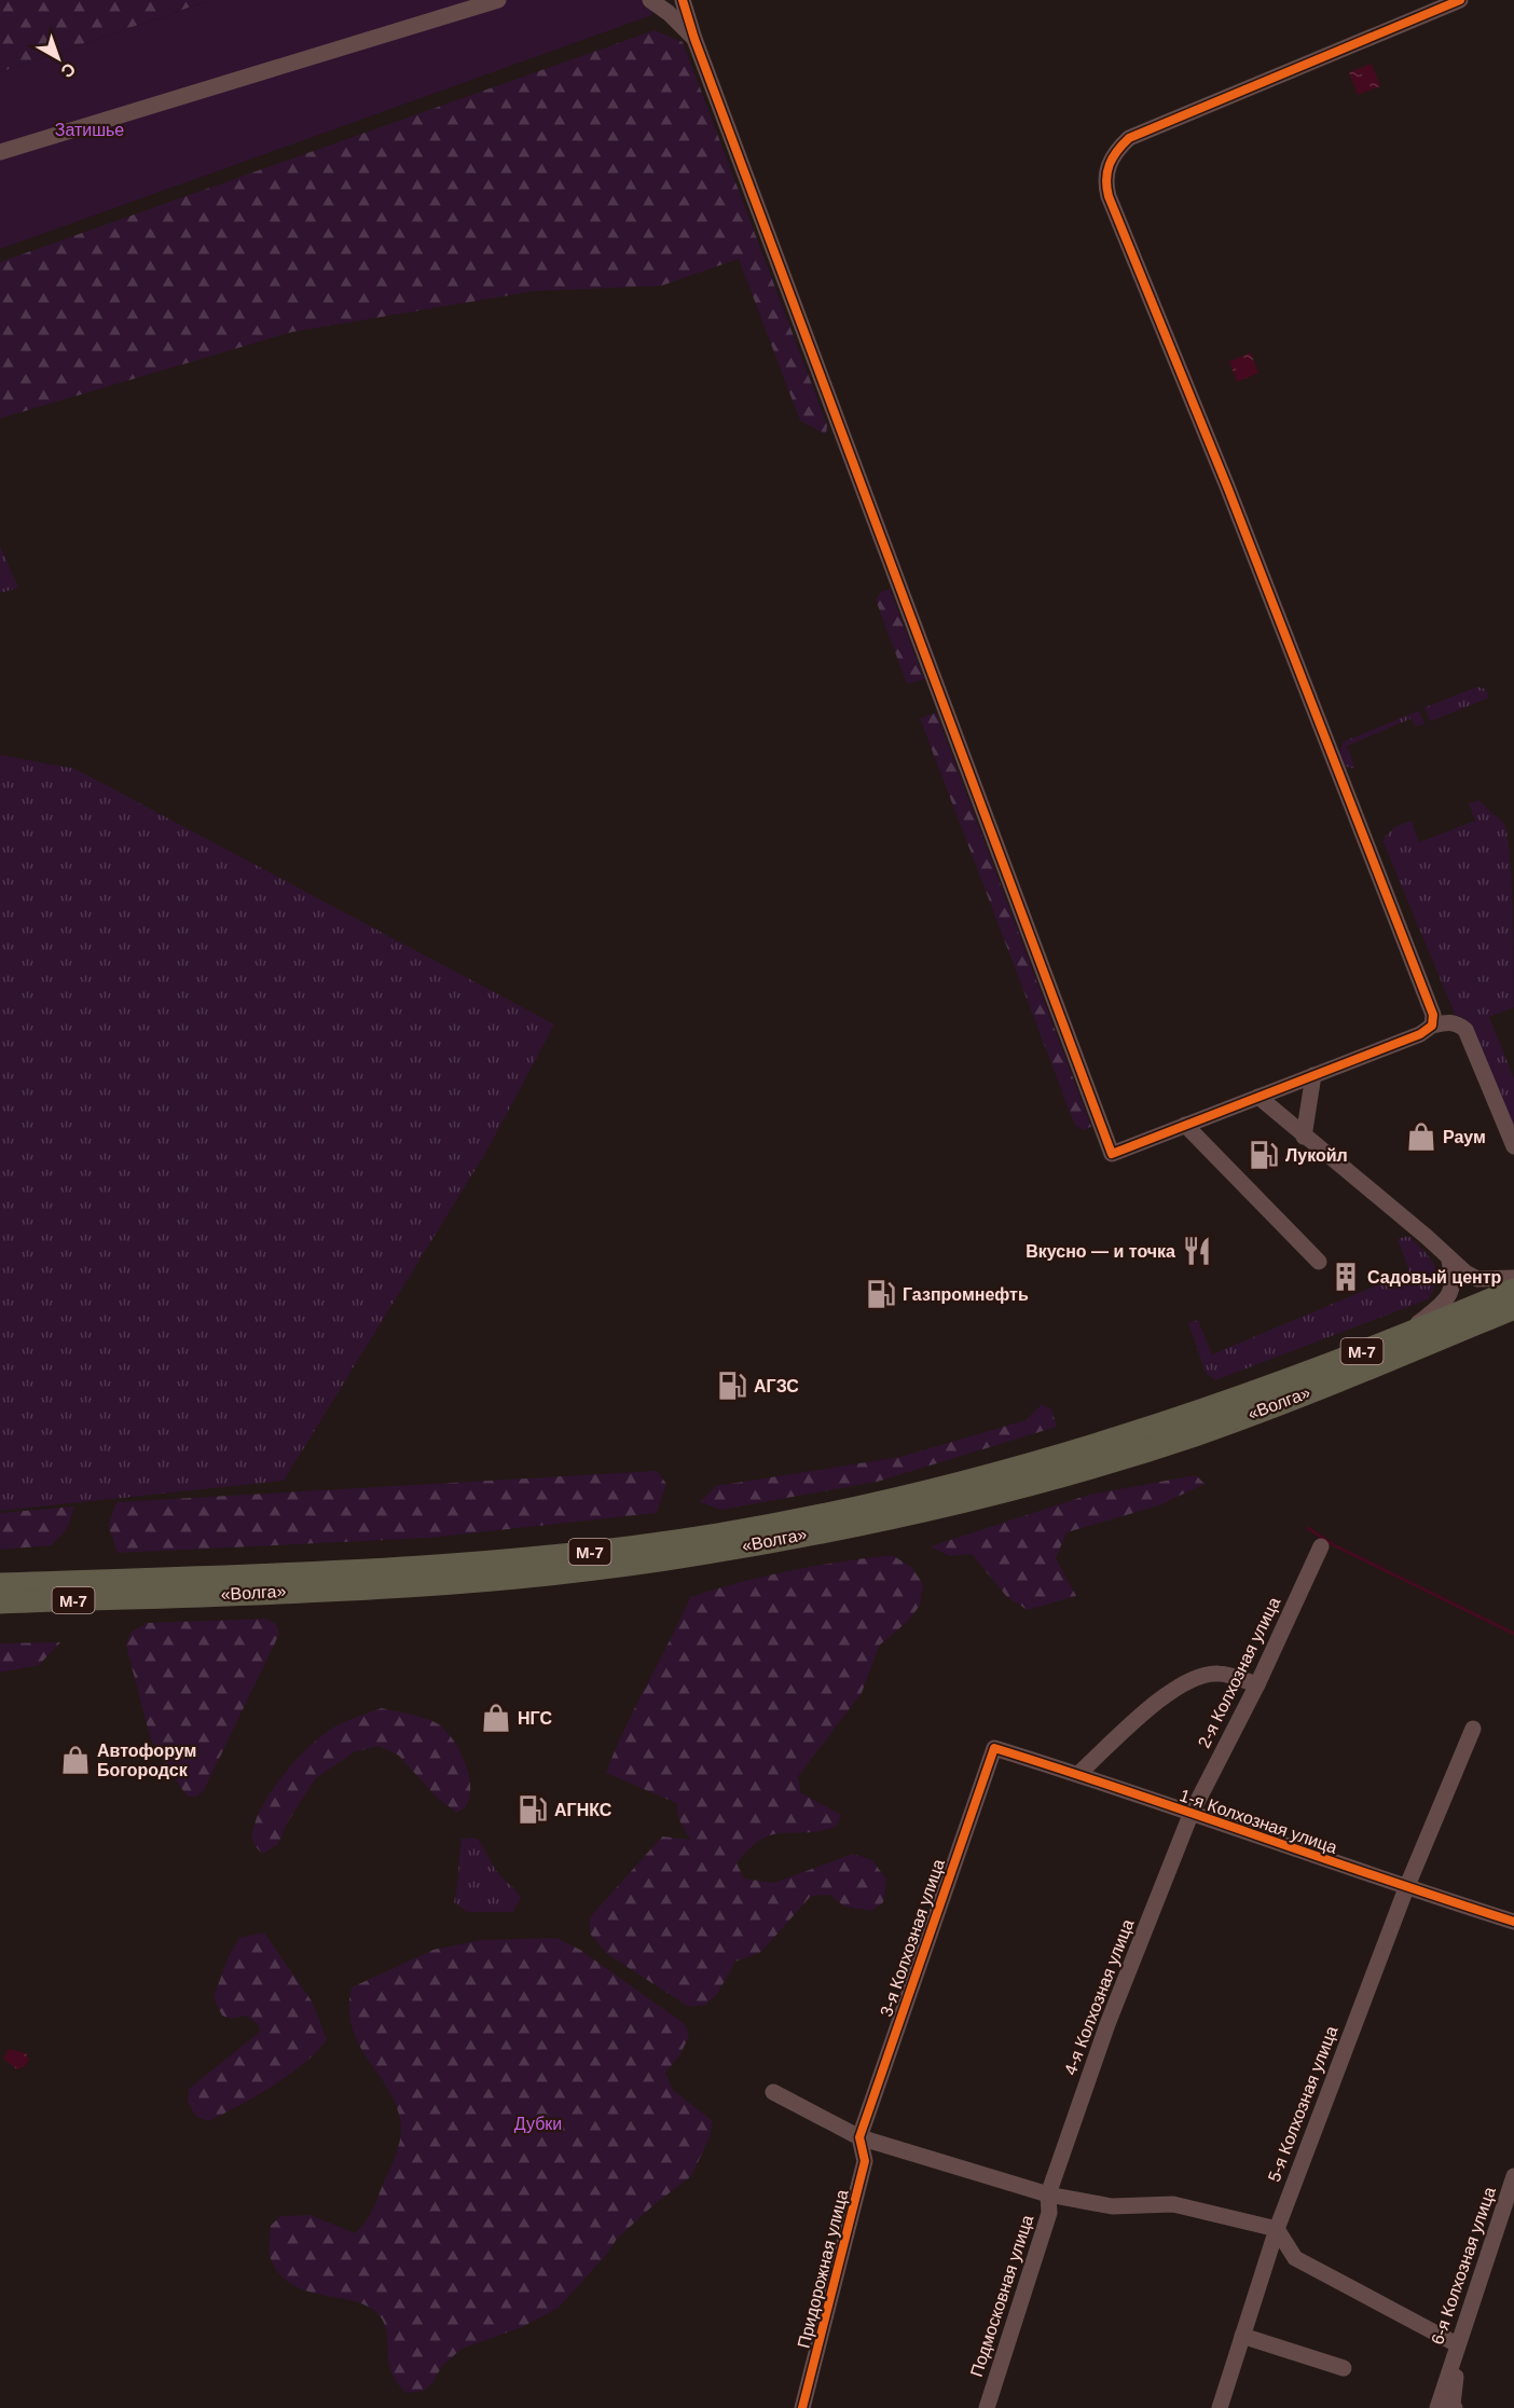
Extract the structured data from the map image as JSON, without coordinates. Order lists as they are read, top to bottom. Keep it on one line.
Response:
{"streets":{"highway":["М-7","«Волга»"],"street":["2-я Колхозная улица","1-я Колхозная улица","3-я Колхозная улица","4-я Колхозная улица","5-я Колхозная улица","6-я Колхозная улица","Придорожная улица","Подмосковная улица"]},"crossings":[["2-я Колхозная улица","1-я Колхозная улица"],["2-я Колхозная улица","4-я Колхозная улица"],["1-я Колхозная улица","3-я Колхозная улица"],["1-я Колхозная улица","4-я Колхозная улица"],["1-я Колхозная улица","5-я Колхозная улица"],["3-я Колхозная улица","Придорожная улица"],["4-я Колхозная улица","Подмосковная улица"]],"parks":["Затишье","Дубки"],"places":{"shop":["Раум","НГС","Автофорум Богородск"],"fuel station":["Лукойл","Газпромнефть","АГЗС","АГНКС"],"restaurant":["Вкусно — и точка"],"building":["Садовый центр"]},"north":"bottom right"}
